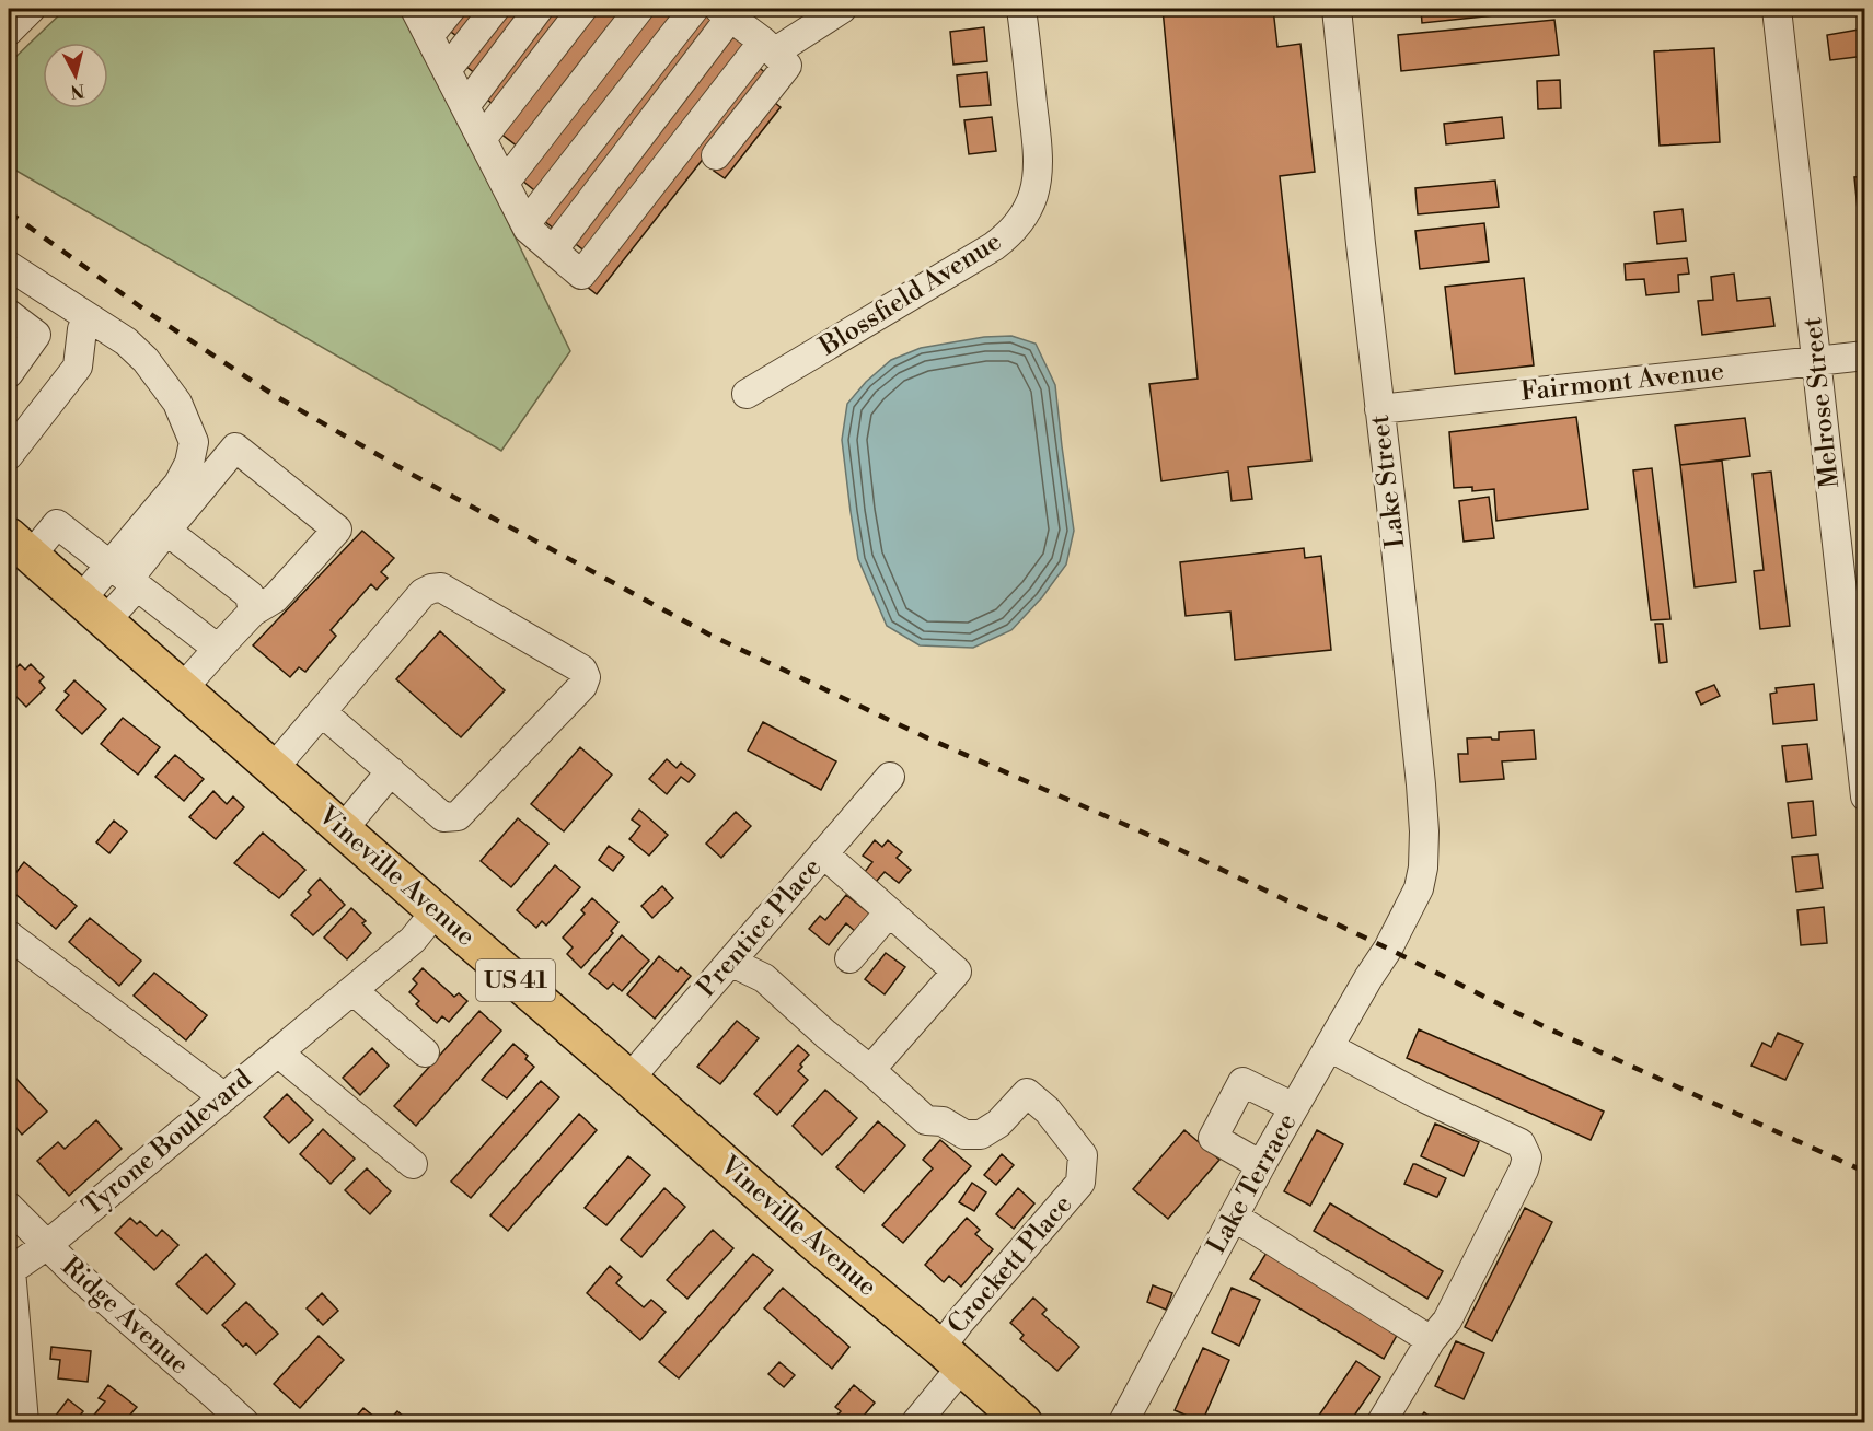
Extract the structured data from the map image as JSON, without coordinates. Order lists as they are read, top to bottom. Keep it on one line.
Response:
{"streets":{"main road":["Vineville Avenue","US 41"],"street":["Blossfield Avenue","Fairmont Avenue","Melrose Street","Lake Street","Prentice Place","Tyrone Boulevard","Lake Terrace","Crockett Place","Ridge Avenue"]},"crossings":[["Fairmont Avenue","Melrose Street"],["Fairmont Avenue","Lake Street"],["Lake Street","Lake Terrace"],["Vineville Avenue","Prentice Place"],["Vineville Avenue","Tyrone Boulevard"],["Vineville Avenue","Crockett Place"],["Tyrone Boulevard","Ridge Avenue"]],"north":"bottom"}
